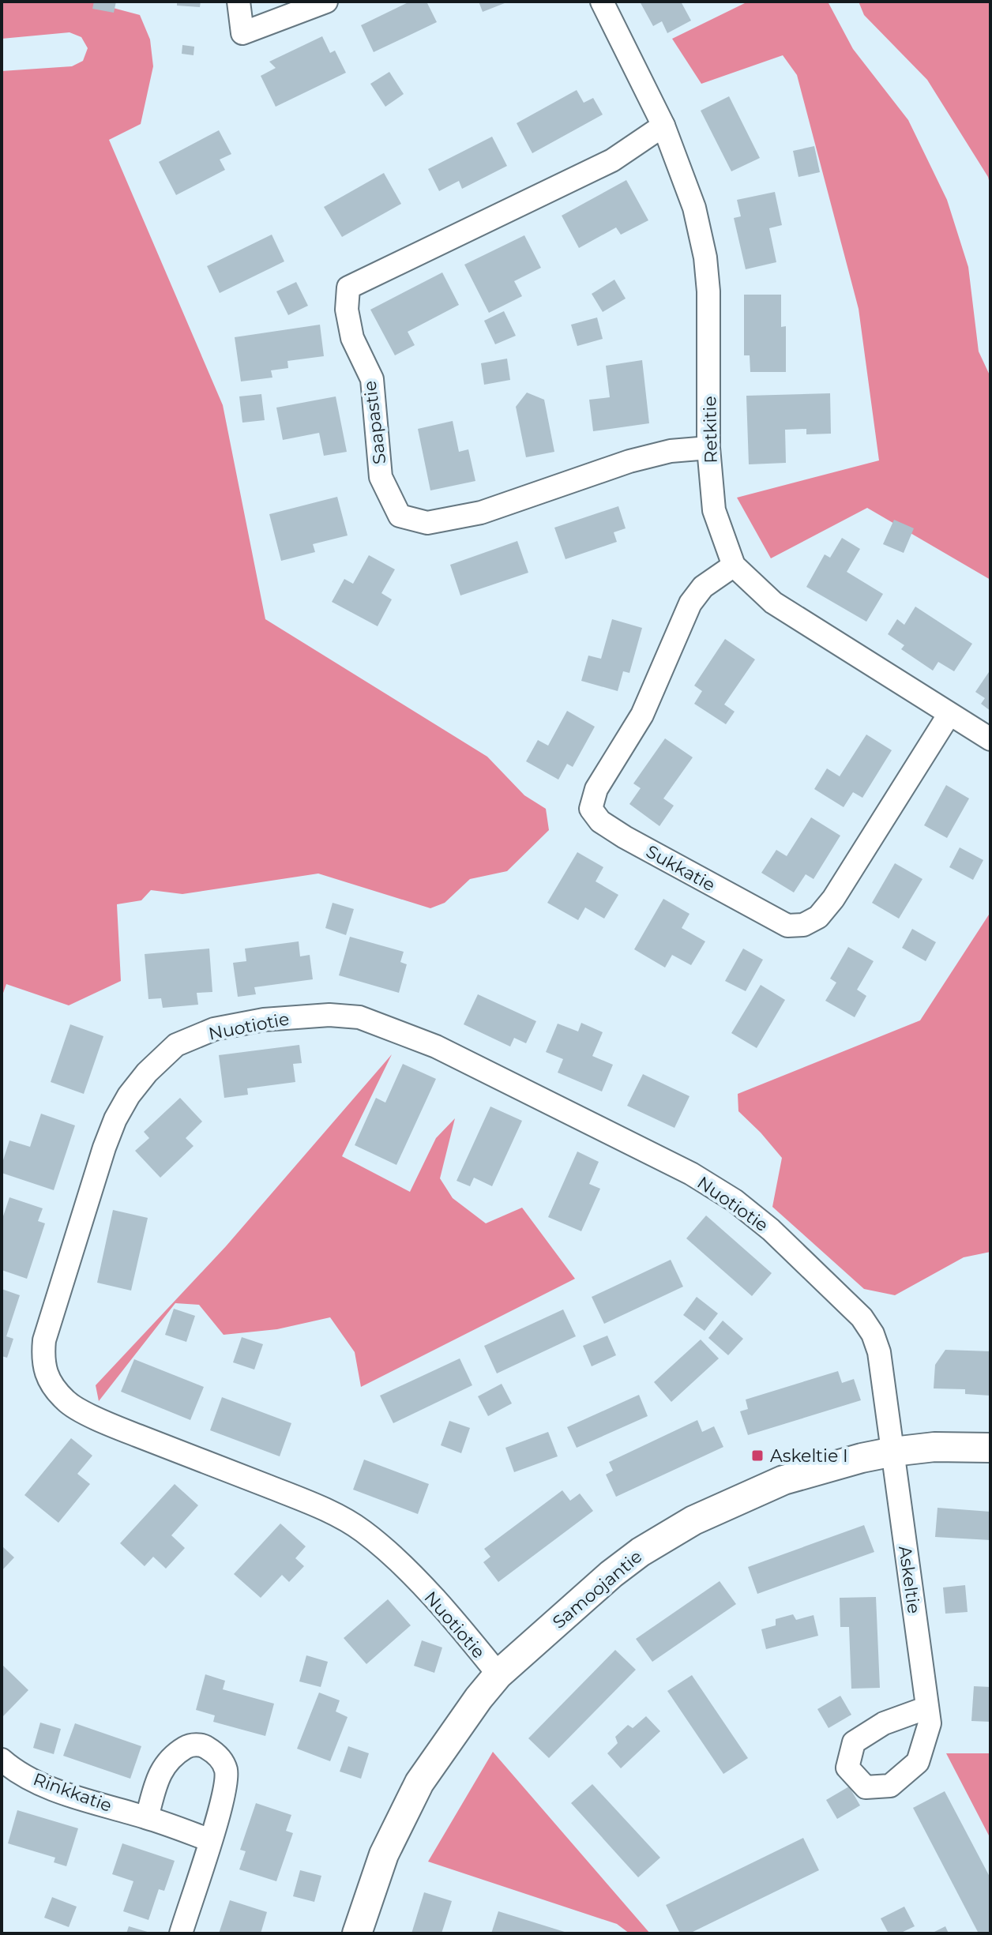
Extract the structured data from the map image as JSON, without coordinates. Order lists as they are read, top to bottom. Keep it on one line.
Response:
{"streets":{"street":["Saapastie","Retkitie","Sukkatie","Nuotiotie","Askeltie","Samoojantie","Rinkkatie"]},"crossings":[["Saapastie","Retkitie"],["Retkitie","Sukkatie"],["Nuotiotie","Askeltie"],["Nuotiotie","Samoojantie"],["Askeltie","Samoojantie"]],"places":{"transit":["Askeltie I"]}}
